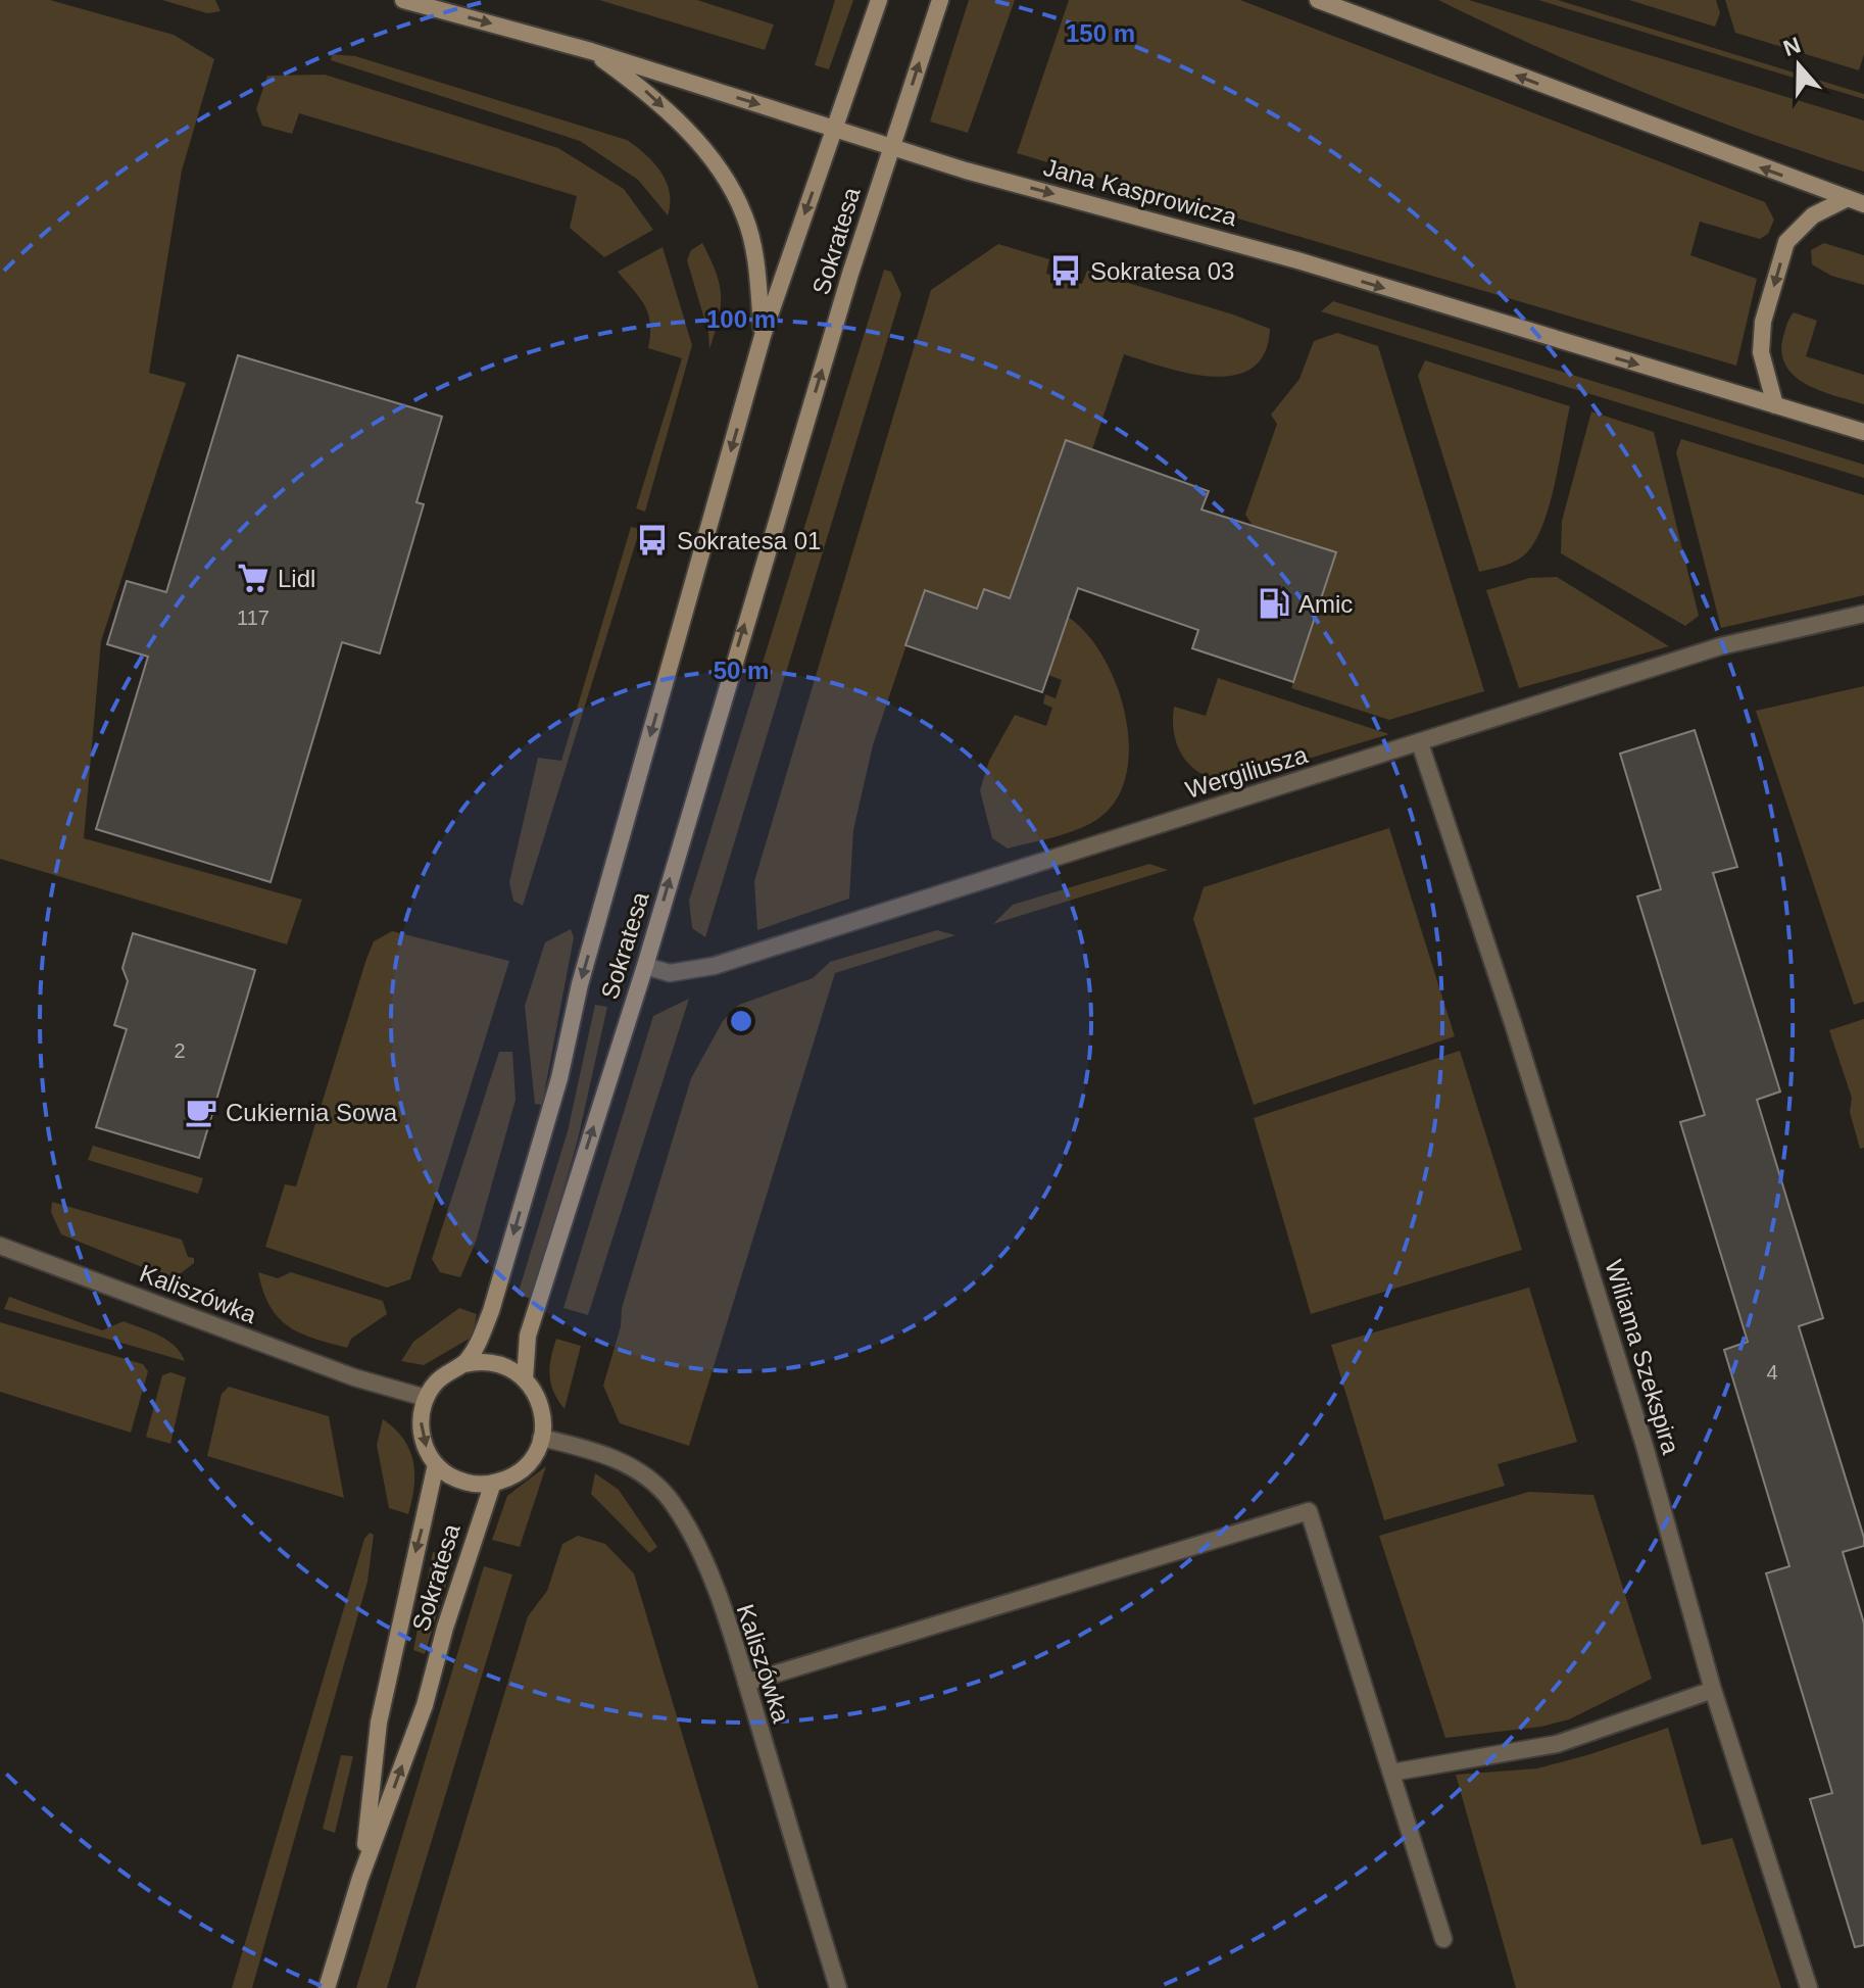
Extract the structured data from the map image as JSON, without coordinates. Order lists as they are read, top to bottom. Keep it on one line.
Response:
{"streets":{"street":["Jana Kasprowicza","Sokratesa","Wergiliusza","Kaliszówka","Wiliama Szekspira"]},"crossings":[["Jana Kasprowicza","Sokratesa"],["Sokratesa","Wergiliusza"],["Sokratesa","Kaliszówka"],["Wergiliusza","Wiliama Szekspira"]],"one_way":["Jana Kasprowicza"],"places":{"bus stop":["Sokratesa 03","Sokratesa 01"],"supermarket":["Lidl"],"fuel station":["Amic"],"cafe":["Cukiernia Sowa"]},"house_numbers":["117","2","4"],"north":"top","rings":["150 m","100 m","50 m"]}
